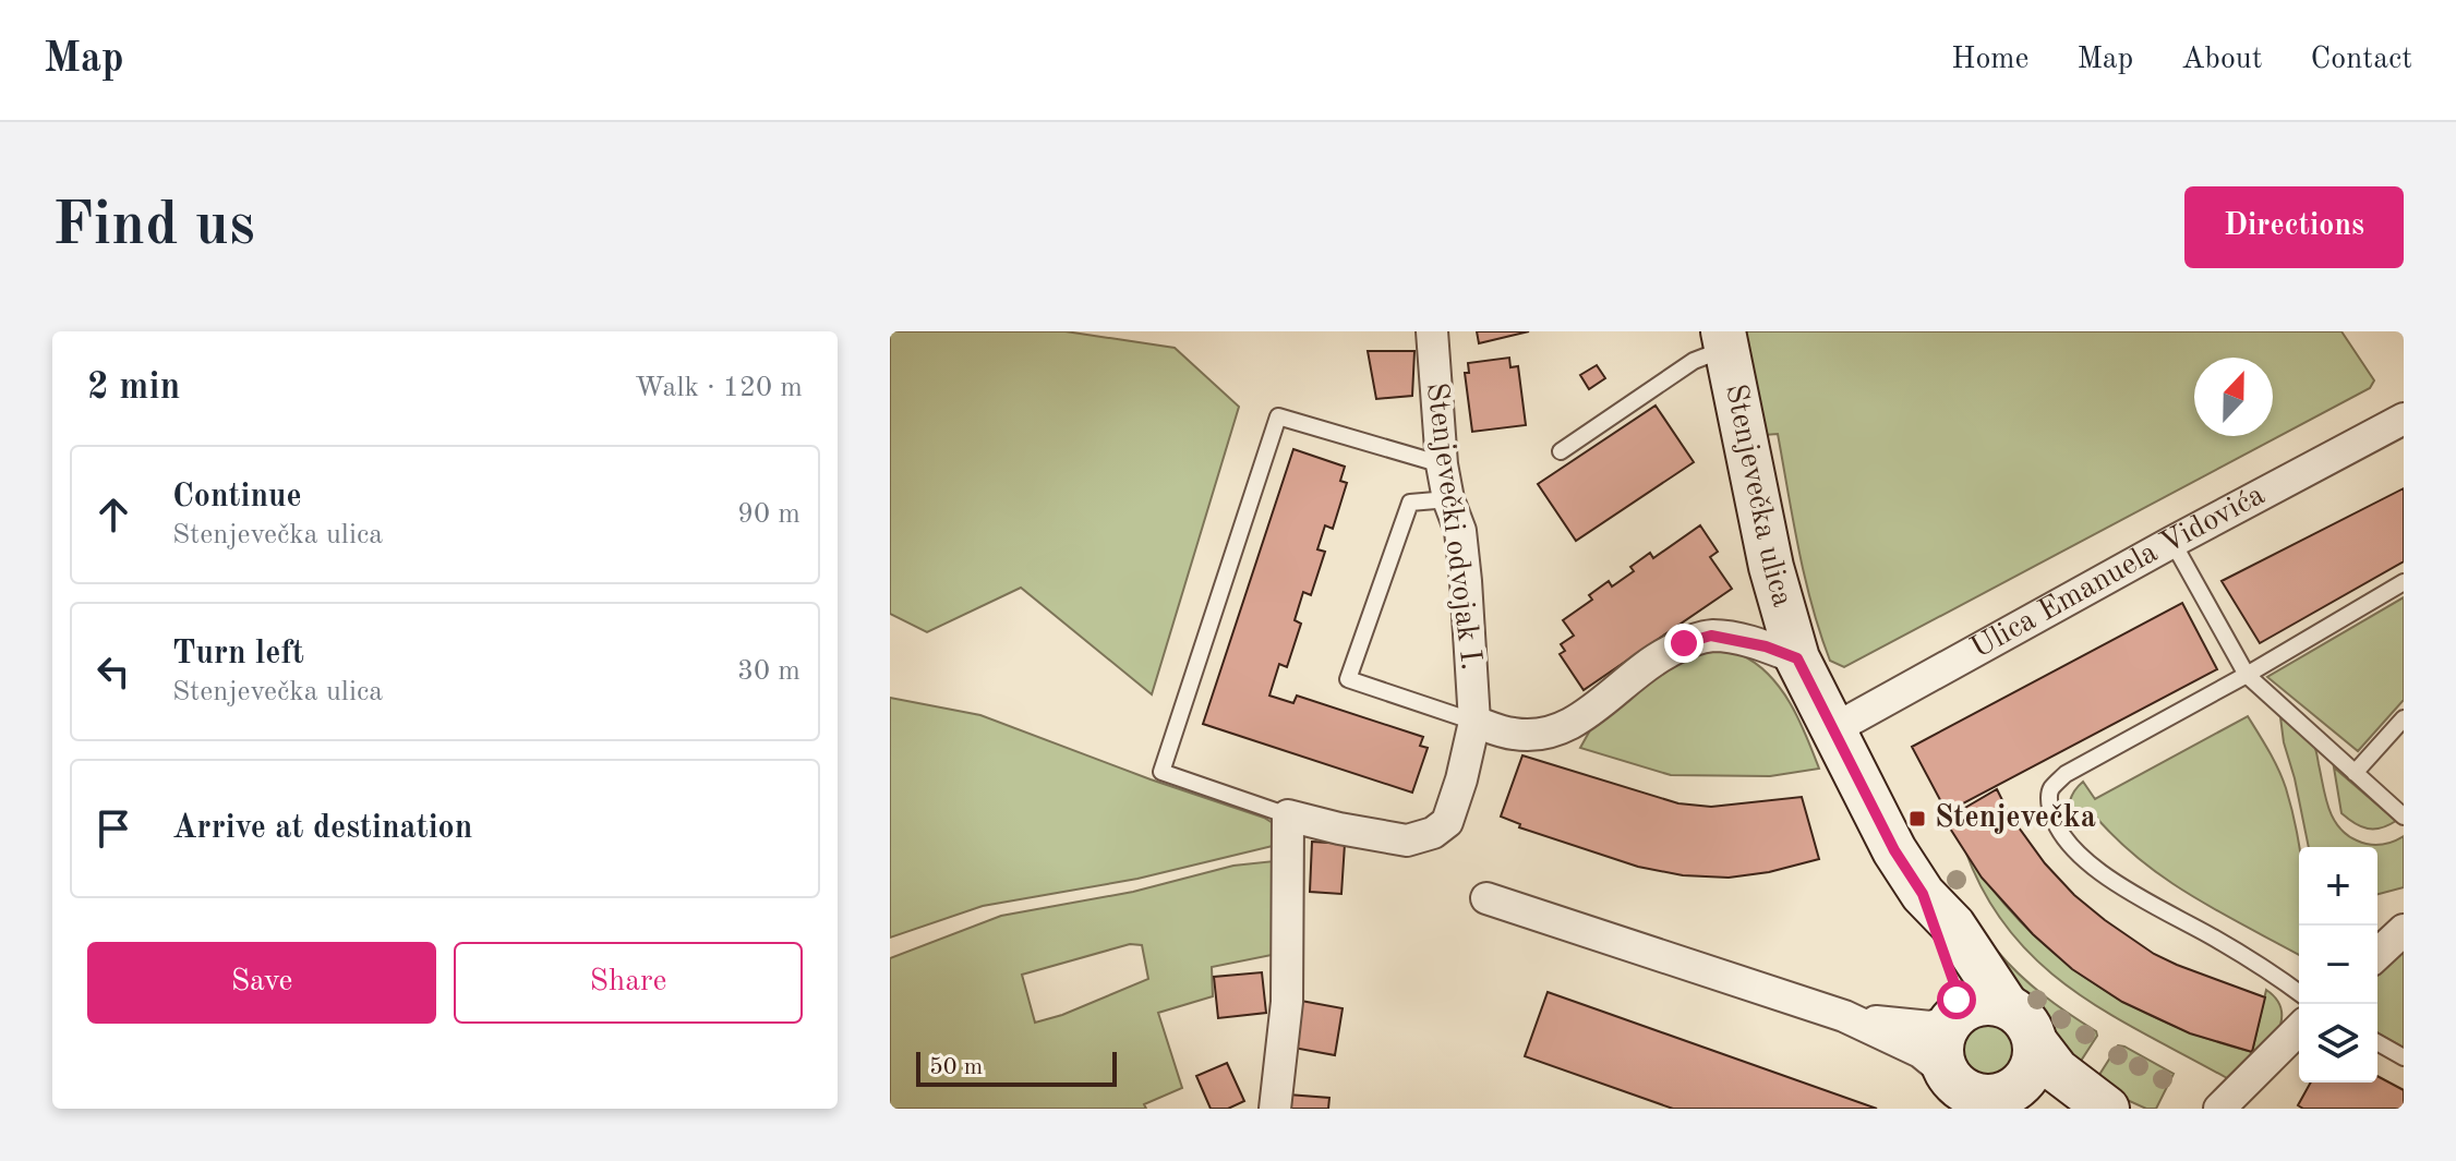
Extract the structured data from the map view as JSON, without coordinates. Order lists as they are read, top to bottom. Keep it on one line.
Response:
{"streets":{"street":["Stenjevečka ulica","Stenjevečki odvojak I.","Ulica Emanuela Vidovića"]},"crossings":[["Stenjevečka ulica","Stenjevečki odvojak I."],["Stenjevečka ulica","Ulica Emanuela Vidovića"]],"places":{"transit":["Stenjevečka"]},"scale_bar":"50 m","north":"top","page":{"header":"Map","nav":["Home","Map","About","Contact"],"buttons":["Directions",["Save","Share"]],"title":"Find us","heading":["2 min","Walk · 120 m"],"list":[["Continue","Stenjevečka ulica","90 m"],["Turn left","Stenjevečka ulica","30 m"],"Arrive at destination"],"map_buttons":["+","−"],"scale":"50 m"}}
